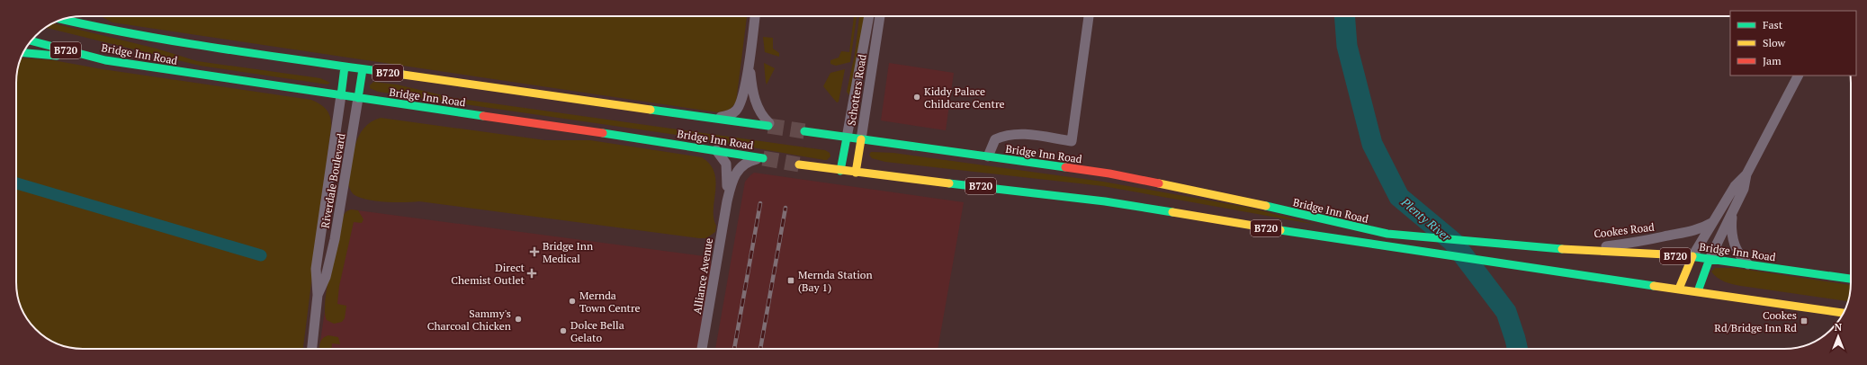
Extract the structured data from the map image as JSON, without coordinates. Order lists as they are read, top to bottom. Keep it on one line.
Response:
{"streets":{"main road":["B720","Bridge Inn Road","Schotters Road","Riverdale Boulevard"],"street":["Cookes Road","Alliance Avenue"]},"crossings":[["B720","Schotters Road"],["Bridge Inn Road","Schotters Road"],["Bridge Inn Road","Riverdale Boulevard"],["Bridge Inn Road","Cookes Road"],["Bridge Inn Road","Alliance Avenue"]],"water":["Plenty River"],"places":{"other":["Kiddy Palace Childcare Centre","Mernda Town Centre","Sammy's Charcoal Chicken","Dolce Bella Gelato"],"health":["Bridge Inn Medical","Direct Chemist Outlet"],"transit":["Mernda Station (Bay 1)","Cookes Rd/Bridge Inn Rd"]},"legend":["Fast","Slow","Jam"],"north":"top"}
